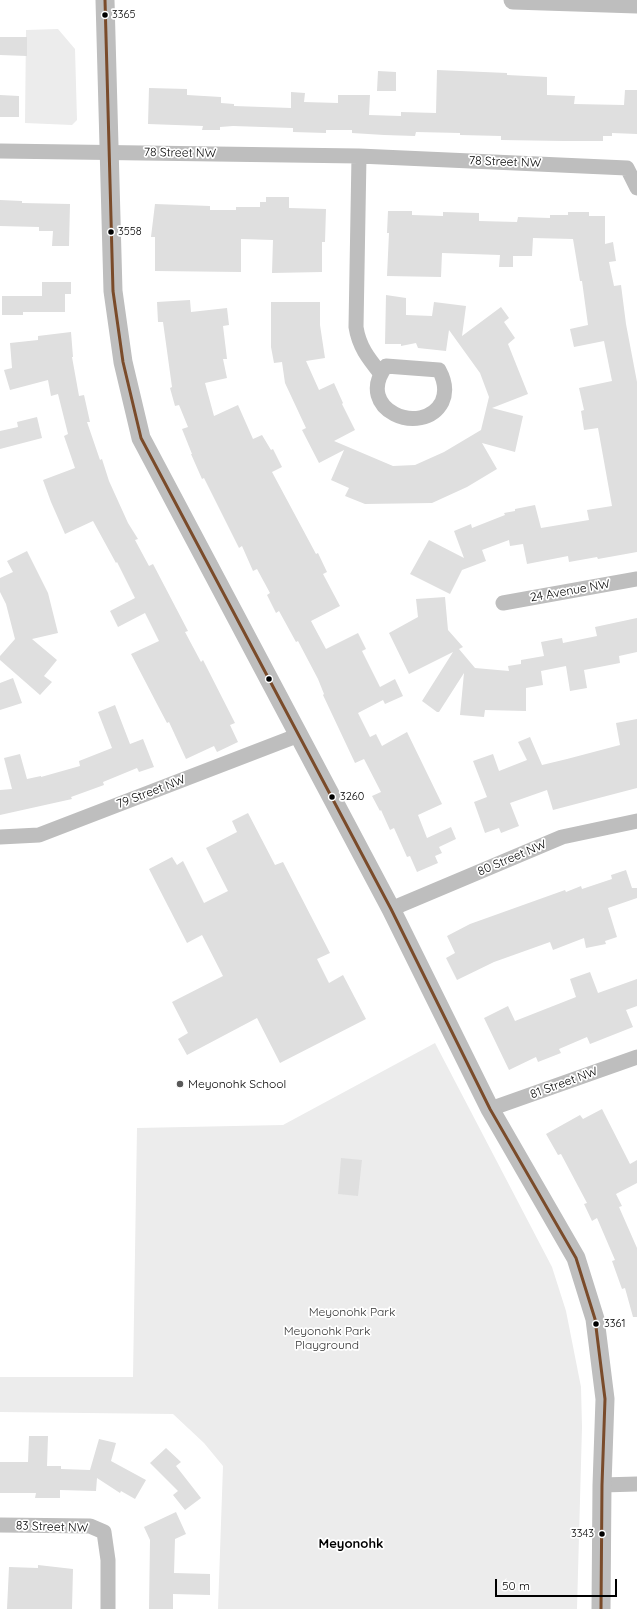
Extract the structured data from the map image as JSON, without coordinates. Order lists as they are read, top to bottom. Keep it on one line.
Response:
{"streets":{"street":["78 Street NW","24 Avenue NW","79 Street NW","80 Street NW","81 Street NW","83 Street NW"]},"districts":["Meyonohk"],"parks":["Meyonohk Park","Meyonohk Park Playground"],"places":["3365","3558","3260","Meyonohk School","3361","3343"],"scale_bar":"50 m"}
